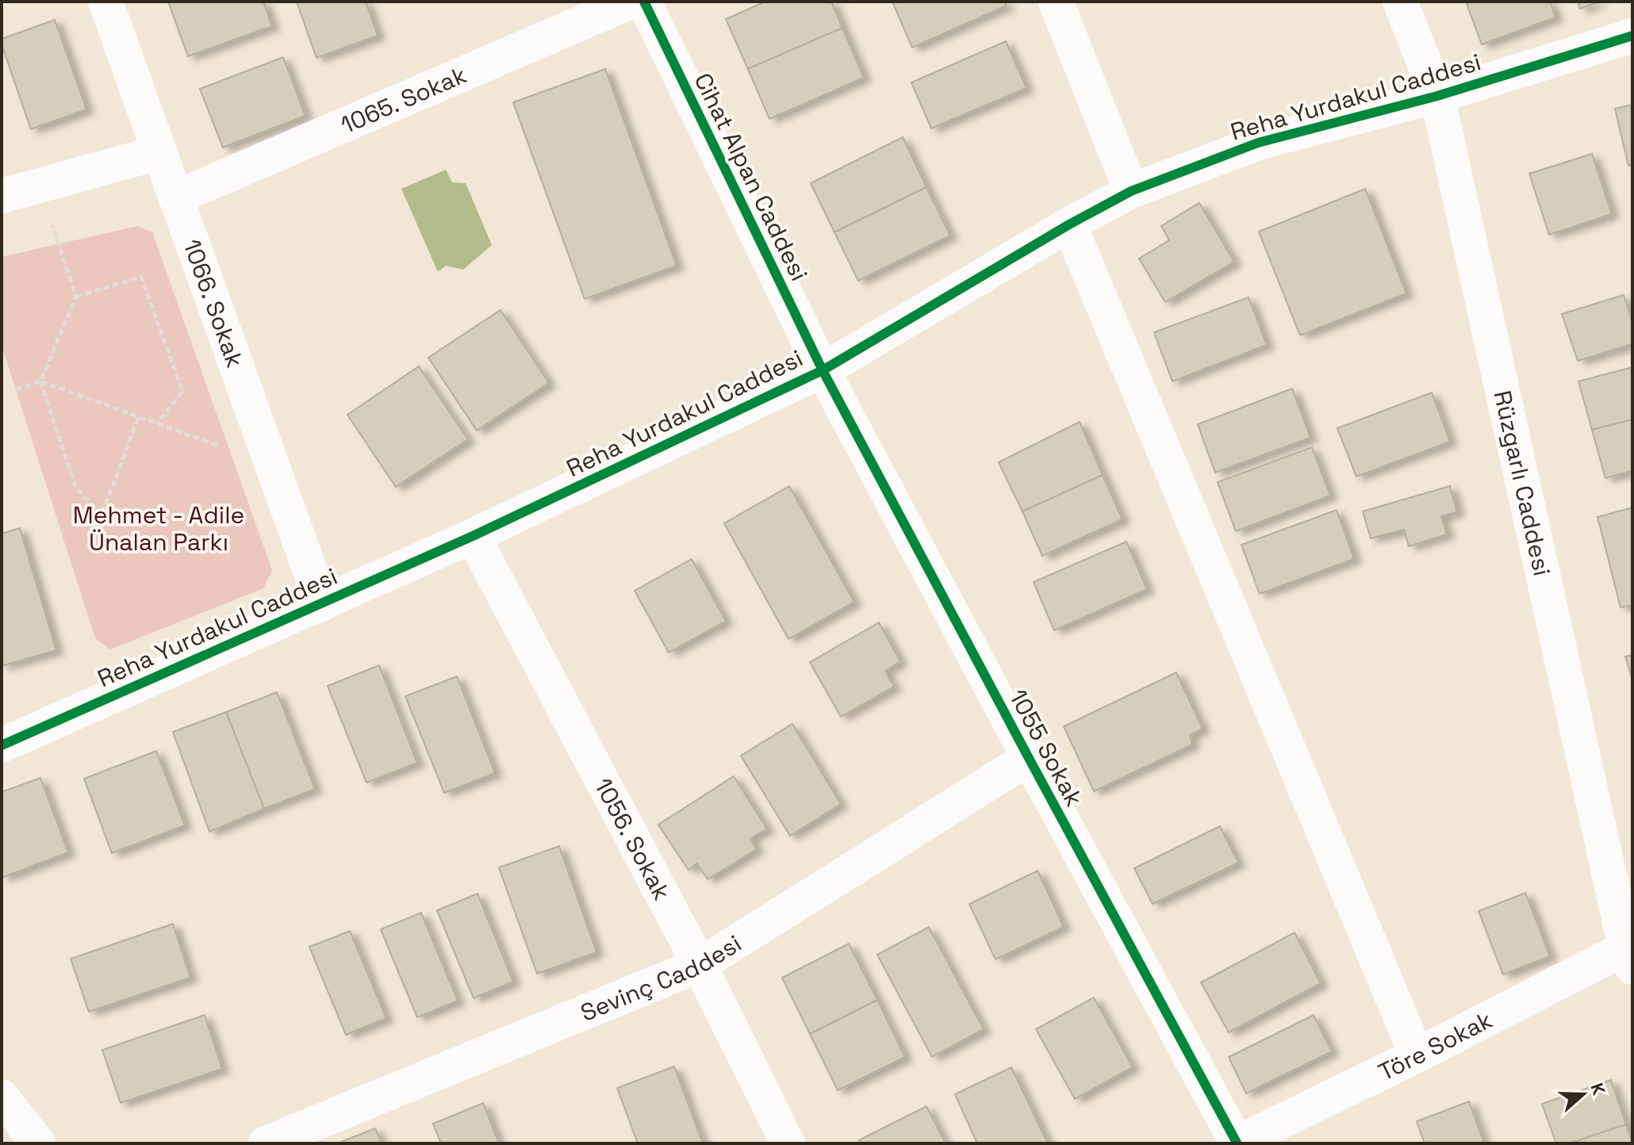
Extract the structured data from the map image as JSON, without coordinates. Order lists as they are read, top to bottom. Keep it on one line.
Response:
{"streets":{"street":["Reha Yurdakul Caddesi","1065. Sokak","Cihat Alpan Caddesi","1066. Sokak","Rüzgarlı Caddesi","1055 Sokak","1056. Sokak","Sevinç Caddesi","Töre Sokak"]},"crossings":[["Reha Yurdakul Caddesi","Cihat Alpan Caddesi"],["Reha Yurdakul Caddesi","1066. Sokak"],["Reha Yurdakul Caddesi","Rüzgarlı Caddesi"],["Reha Yurdakul Caddesi","1055 Sokak"],["Reha Yurdakul Caddesi","1056. Sokak"],["1065. Sokak","1066. Sokak"],["Cihat Alpan Caddesi","1055 Sokak"],["Rüzgarlı Caddesi","Töre Sokak"],["1055 Sokak","Sevinç Caddesi"],["1055 Sokak","Töre Sokak"],["1056. Sokak","Sevinç Caddesi"]],"parks":["Mehmet - Adile Ünalan Parkı"],"north":"right"}
